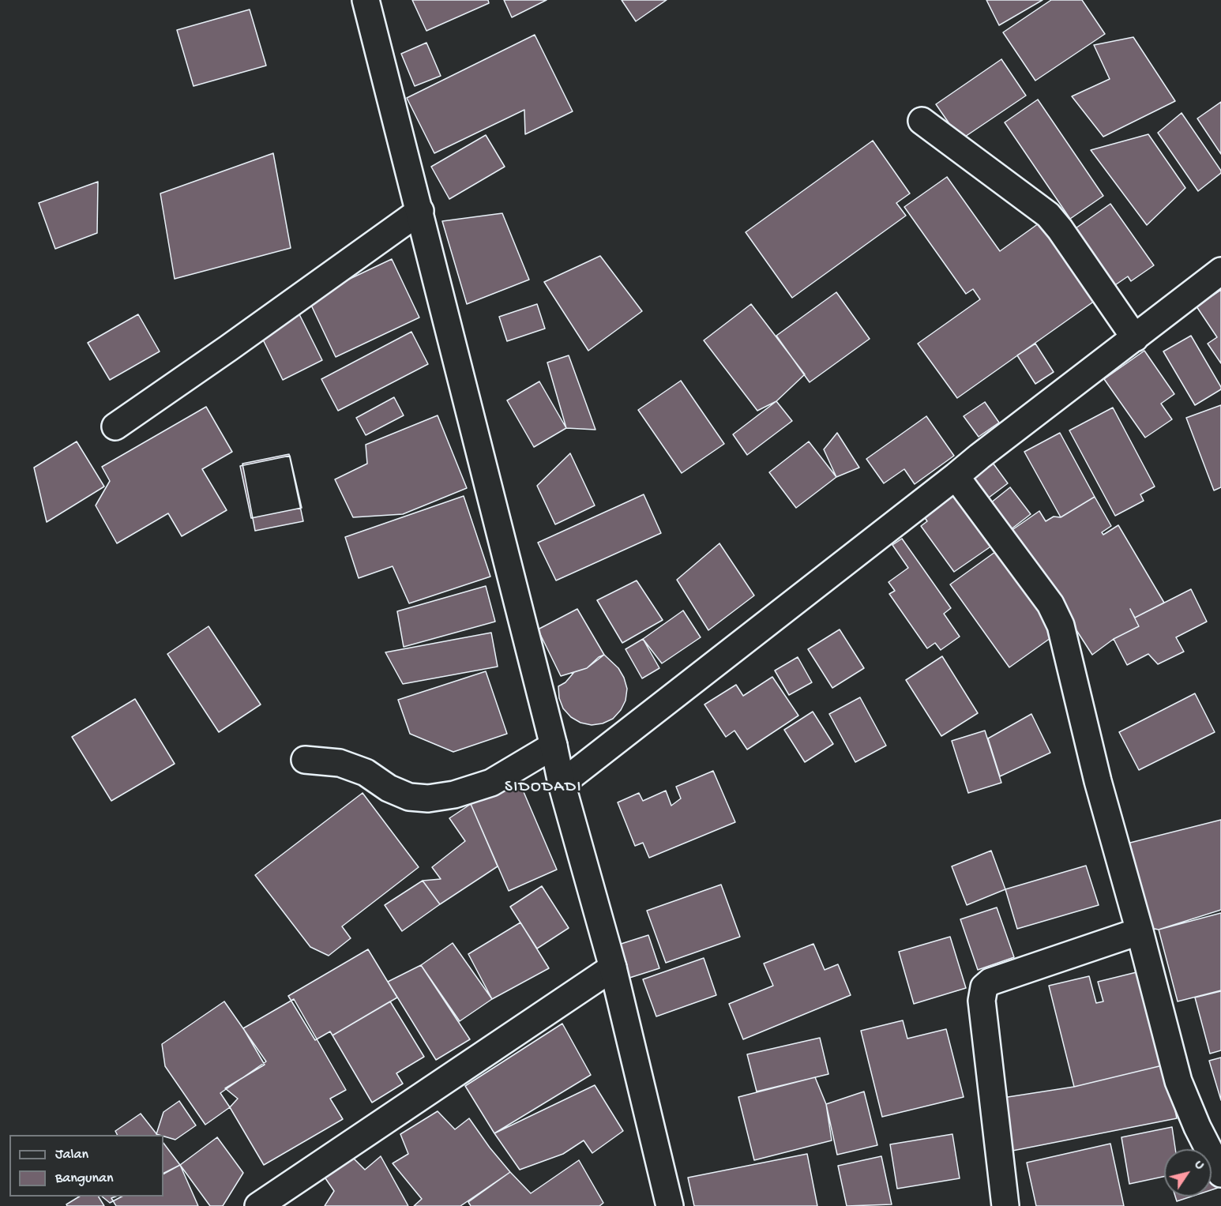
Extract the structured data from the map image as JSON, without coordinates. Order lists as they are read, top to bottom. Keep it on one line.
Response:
{"districts":["SIDODADI"],"legend":["Jalan","Bangunan"],"north":"top right"}
